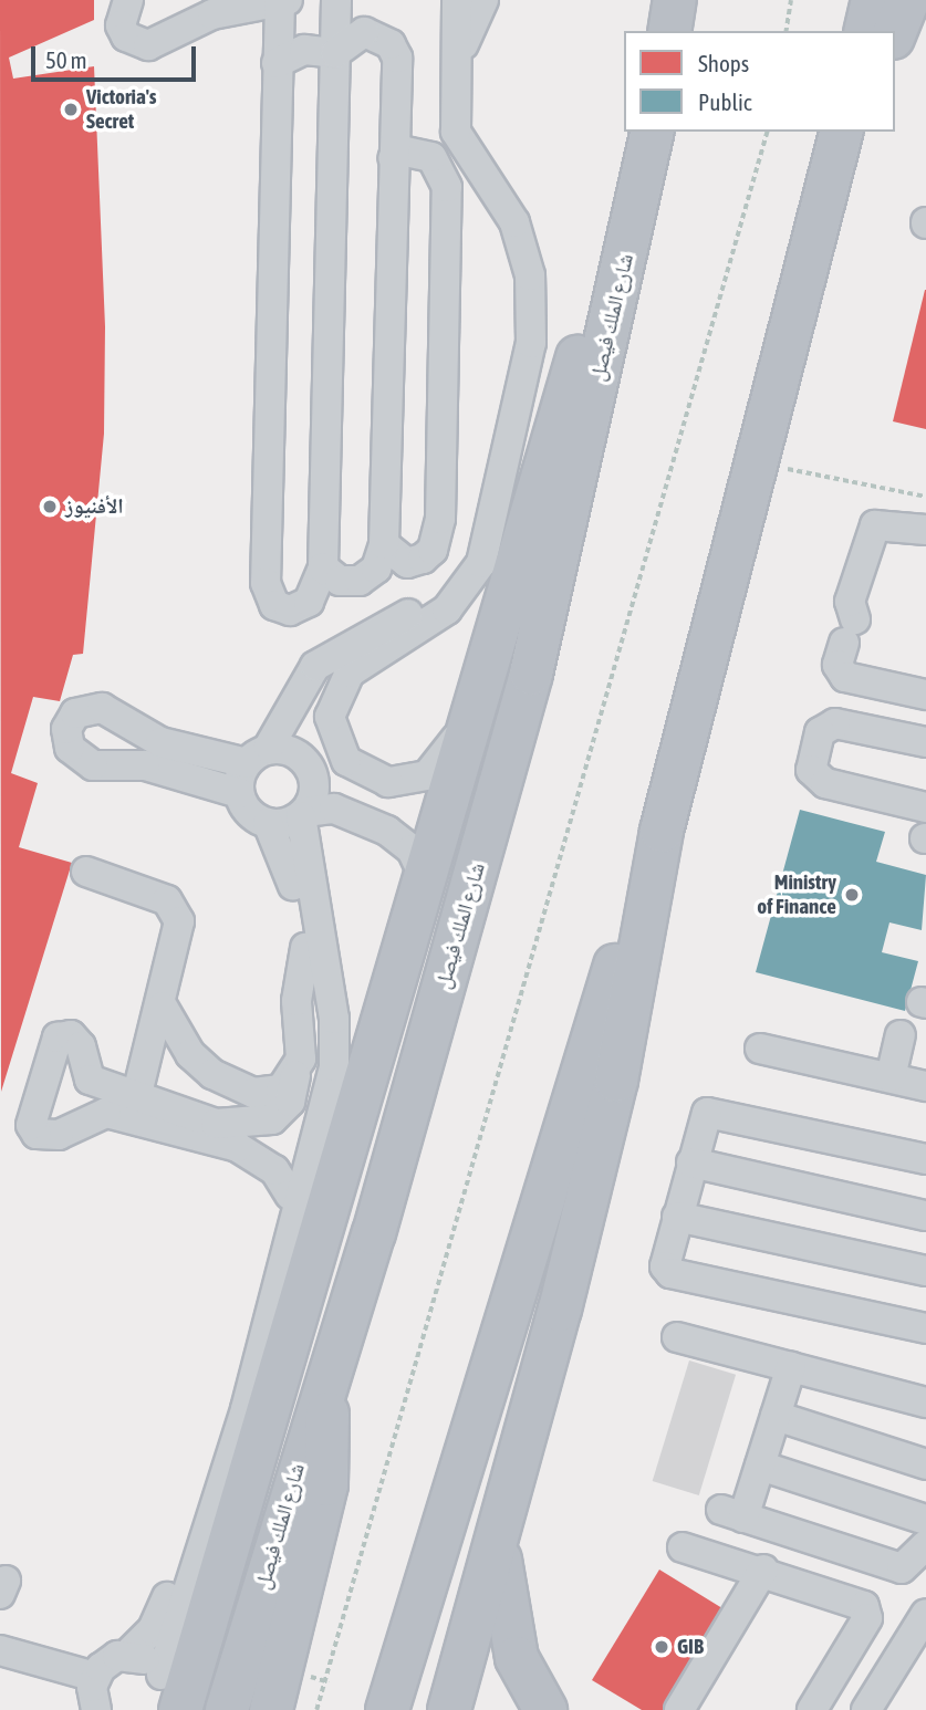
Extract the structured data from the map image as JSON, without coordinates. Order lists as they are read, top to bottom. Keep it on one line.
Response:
{"streets":{"highway":["شارع الملك فيصل"]},"places":["Victoria's Secret","الأفنيوز","Ministry of Finance","GIB"],"legend":["Shops","Public"],"scale_bar":"50 m"}
